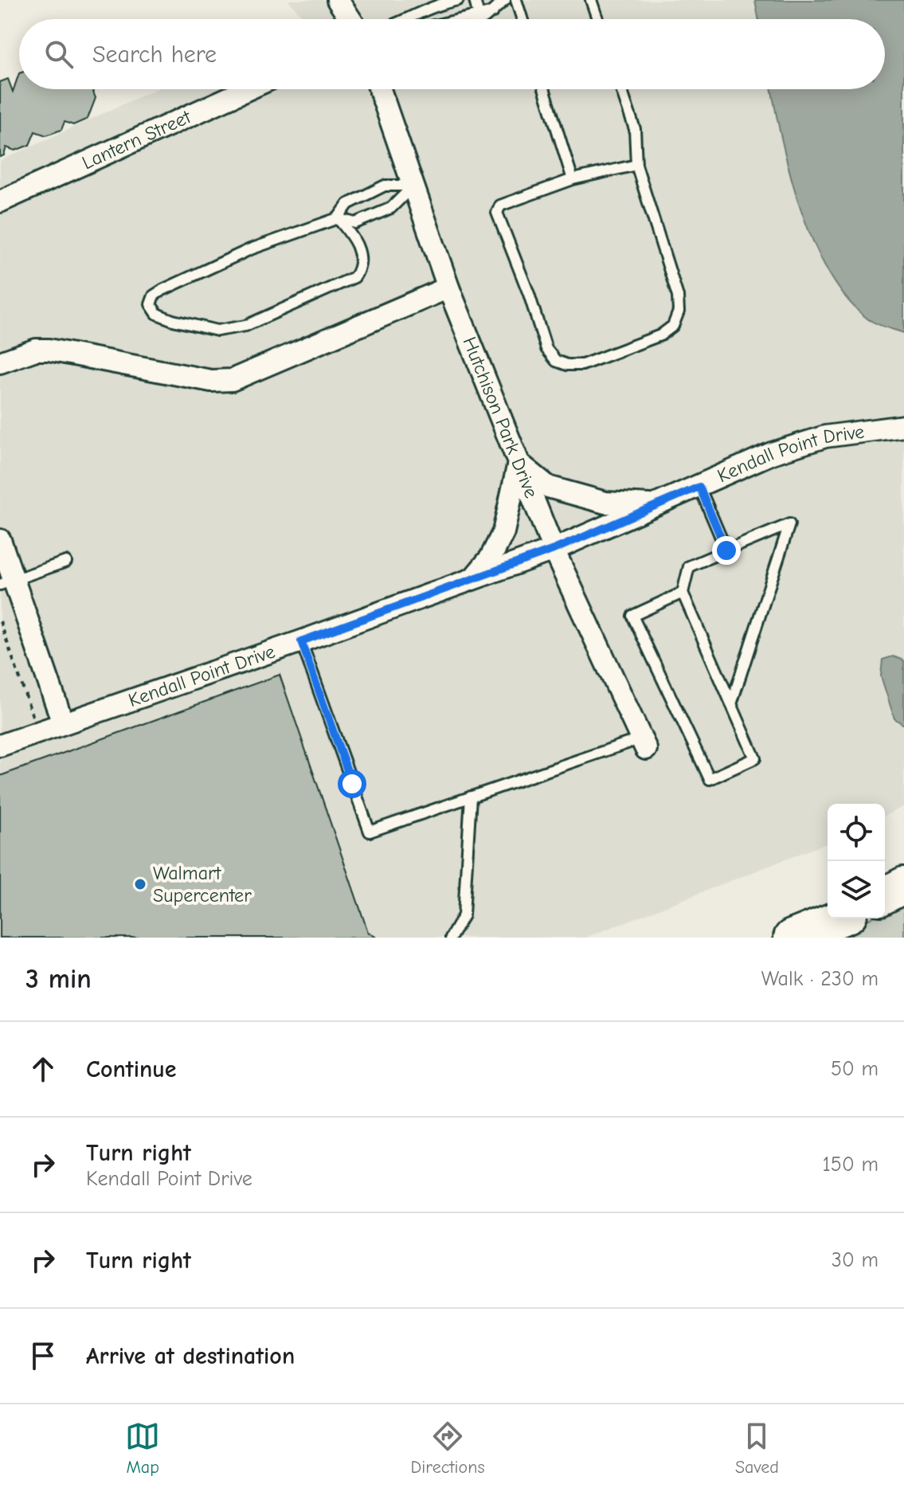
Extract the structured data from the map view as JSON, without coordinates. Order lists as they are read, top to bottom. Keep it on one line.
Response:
{"streets":{"street":["Lantern Street","Hutchison Park Drive","Kendall Point Drive"]},"crossings":[["Hutchison Park Drive","Kendall Point Drive"]],"places":["Walmart Supercenter"],"page":{"search":"Search here","heading":["3 min","Walk · 230 m"],"list":[["Continue","50 m"],["Turn right","Kendall Point Drive","150 m"],["Turn right","30 m"],"Arrive at destination"],"nav":["Map","Directions","Saved"]}}
